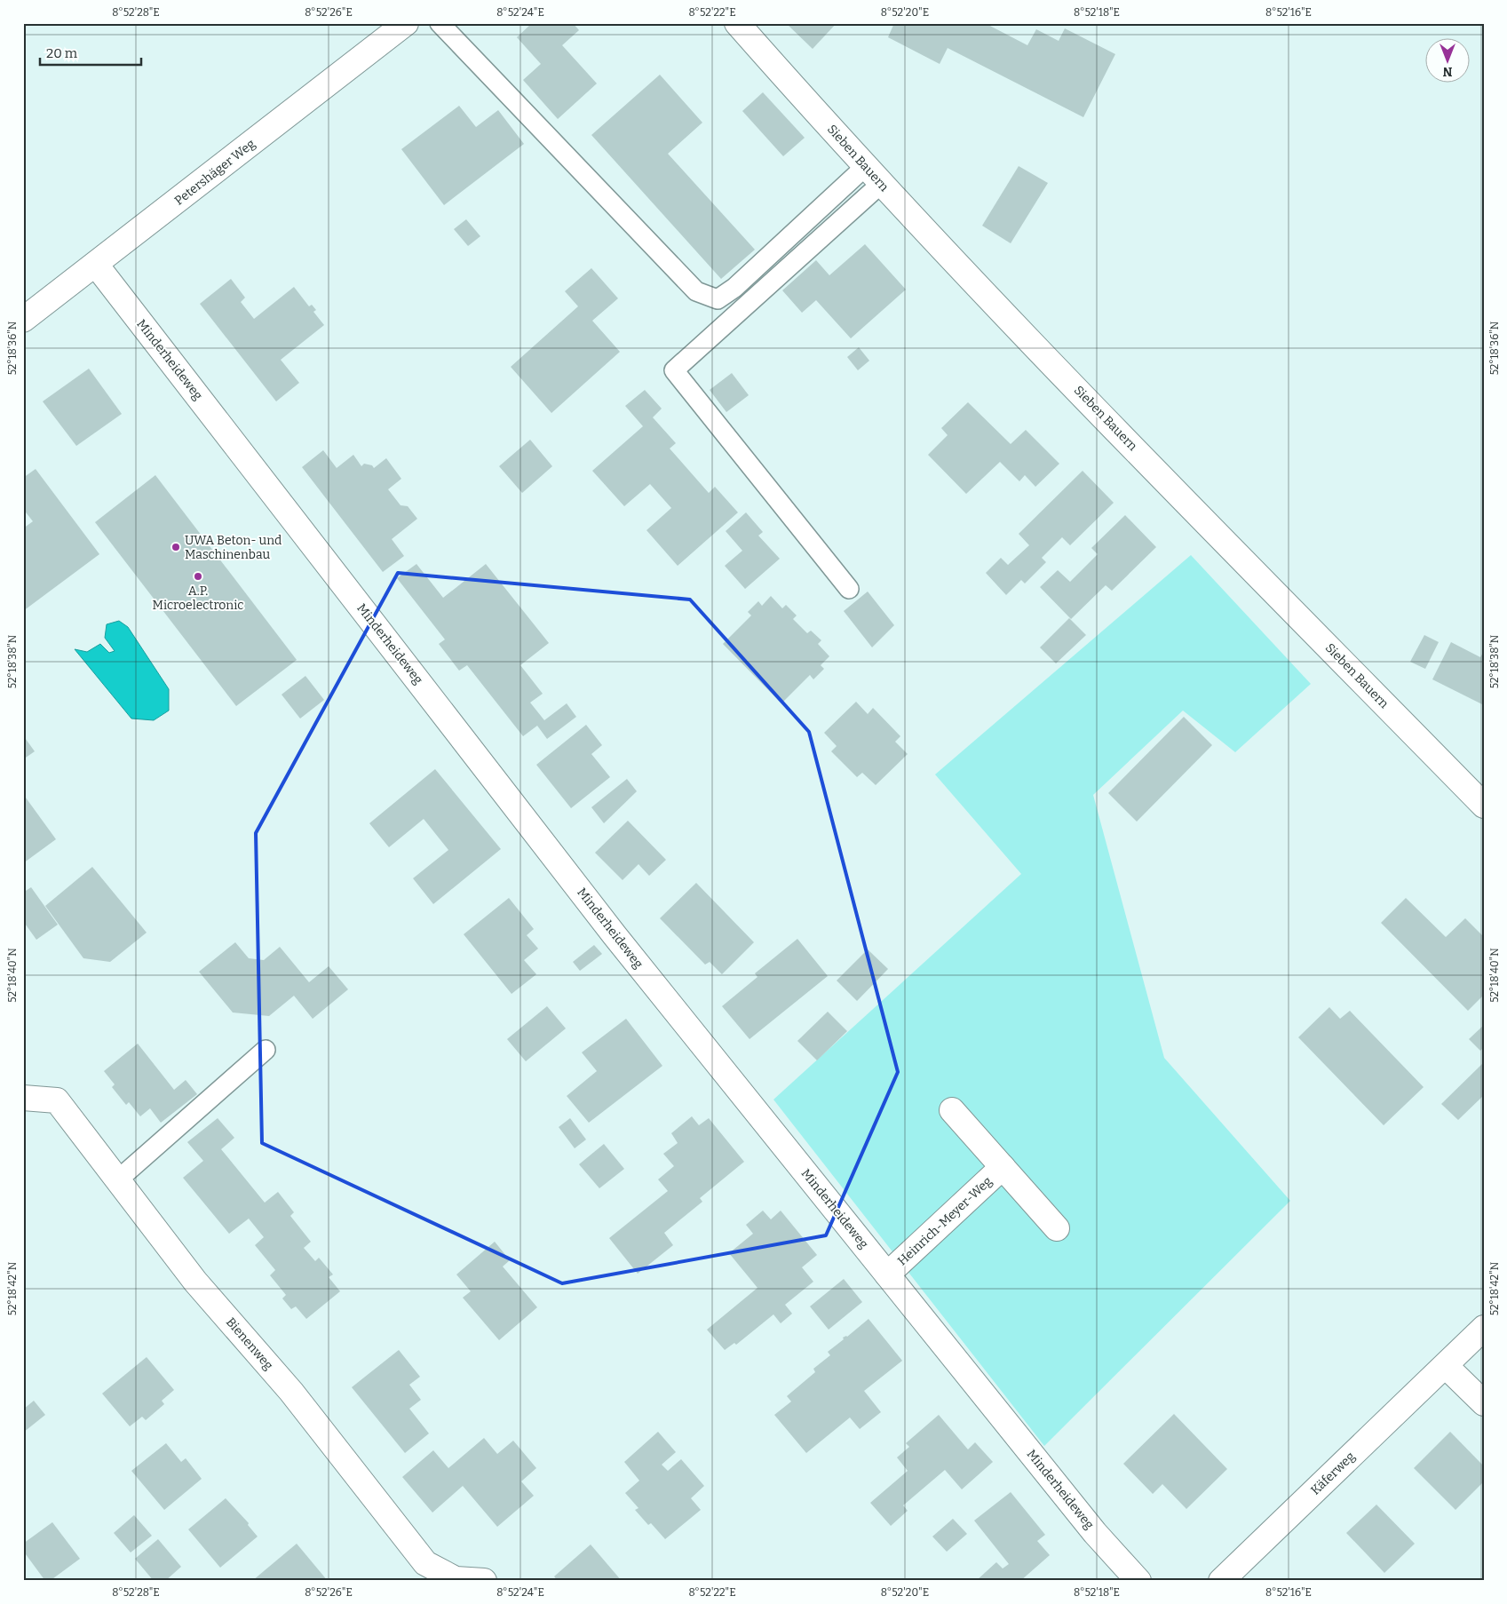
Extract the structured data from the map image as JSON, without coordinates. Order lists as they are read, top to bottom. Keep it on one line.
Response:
{"streets":{"street":["Sieben Bauern","Petershäger Weg","Minderheideweg","Heinrich-Meyer-Weg","Bienenweg","Käferweg"]},"crossings":[["Petershäger Weg","Minderheideweg"],["Minderheideweg","Heinrich-Meyer-Weg"]],"places":["UWA Beton- und Maschinenbau","A.P. Microelectronic"],"scale_bar":"20 m","north":"bottom","coordinates":["8°52'28\"E","8°52'26\"E","8°52'24\"E","8°52'22\"E","8°52'20\"E","8°52'18\"E","8°52'16\"E","52°18'36\"N","52°18'38\"N","52°18'40\"N","52°18'42\"N"]}
